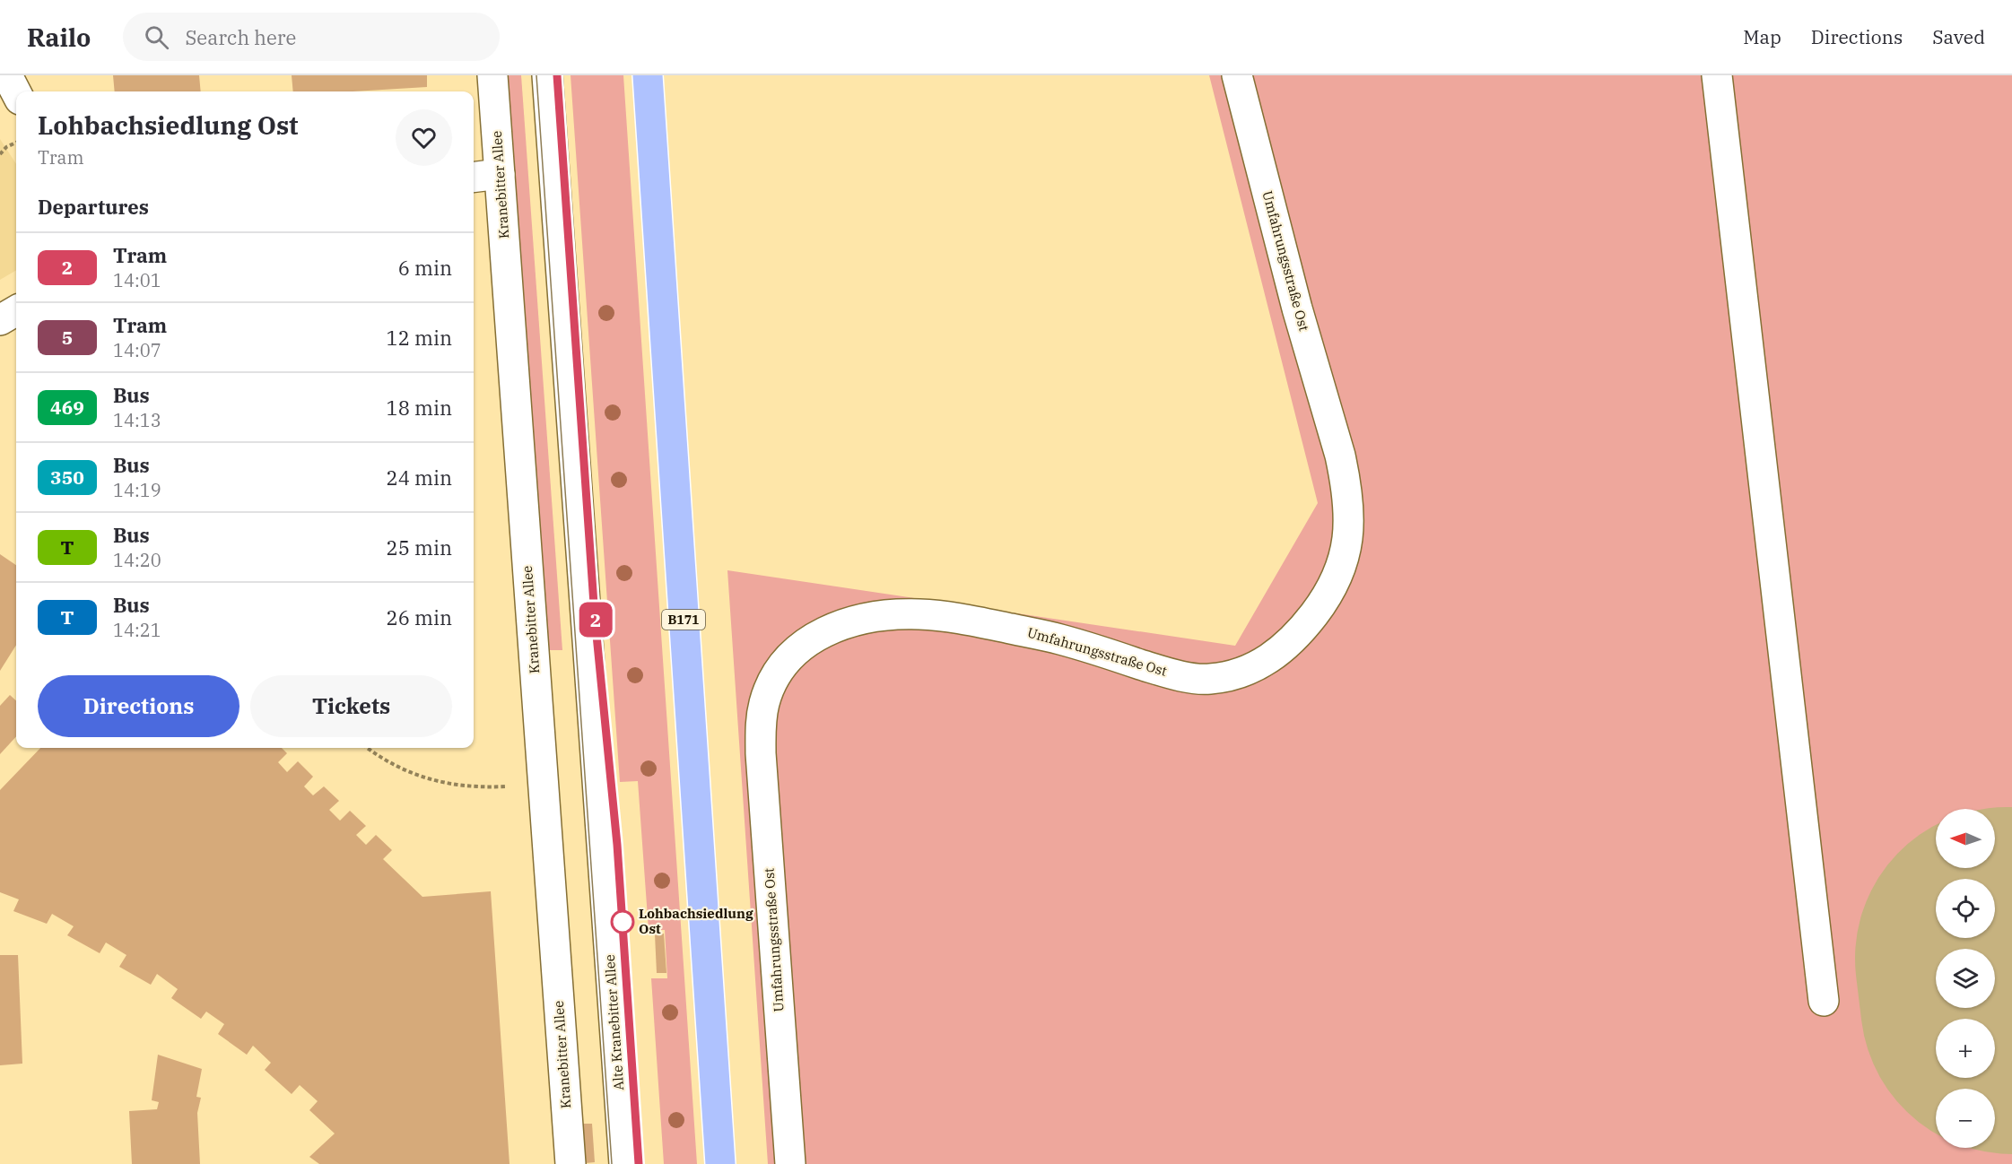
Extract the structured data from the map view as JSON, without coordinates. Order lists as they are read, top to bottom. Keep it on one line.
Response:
{"streets":{"main road":["B171"],"street":["Kranebitter Allee","Umfahrungsstraße Ost","Alte Kranebitter Allee"]},"places":["Lohbachsiedlung Ost"],"lines":["tram line 2"],"north":"left","page":{"header":"Railo","search":"Search here","nav":["Map","Directions","Saved"],"on_map":"2","heading":[["Lohbachsiedlung Ost","Tram"],"Departures"],"list":[{"mark":"2","name":"Tram","note":"14:01","value":"6 min"},{"mark":"5","name":"Tram","note":"14:07","value":"12 min"},{"mark":"469","name":"Bus","note":"14:13","value":"18 min"},{"mark":"350","name":"Bus","note":"14:19","value":"24 min"},{"mark":"T","name":"Bus","note":"14:20","value":"25 min"},{"mark":"T","name":"Bus","note":"14:21","value":"26 min"}],"buttons":["Directions","Tickets"],"map_buttons":["+","−"]}}
